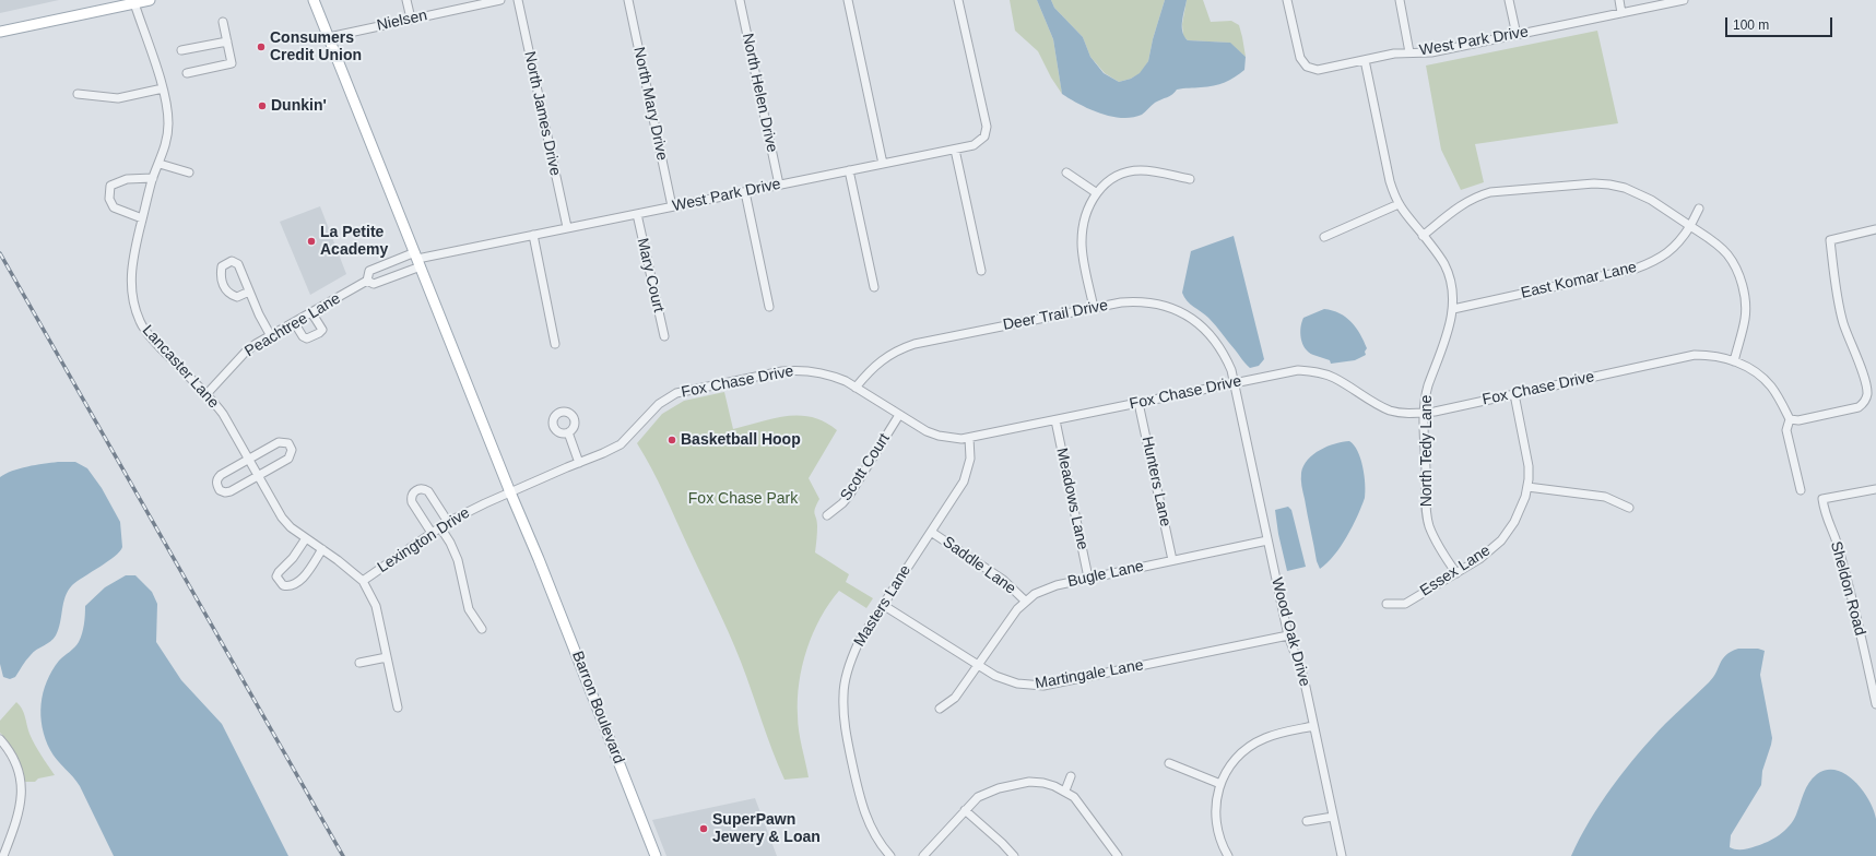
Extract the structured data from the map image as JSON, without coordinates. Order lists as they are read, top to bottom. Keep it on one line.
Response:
{"streets":{"main road":["Barron Boulevard"],"street":["Nielsen","West Park Drive","North Helen Drive","North Mary Drive","North James Drive","Mary Court","East Komar Lane","Deer Trail Drive","Peachtree Lane","Lancaster Lane","Fox Chase Drive","North Tedy Lane","Scott Court","Hunters Lane","Meadows Lane","Lexington Drive","Saddle Lane","Essex Lane","Bugle Lane","Sheldon Road","Masters Lane","Wood Oak Drive","Martingale Lane"]},"crossings":[["Nielsen","Barron Boulevard"],["West Park Drive","North Helen Drive"],["West Park Drive","North Mary Drive"],["West Park Drive","North James Drive"],["West Park Drive","Mary Court"],["West Park Drive","Peachtree Lane"],["West Park Drive","North Tedy Lane"],["West Park Drive","Barron Boulevard"],["East Komar Lane","North Tedy Lane"],["Deer Trail Drive","Fox Chase Drive"],["Deer Trail Drive","Wood Oak Drive"],["Peachtree Lane","Lancaster Lane"],["Peachtree Lane","Barron Boulevard"],["Lancaster Lane","Lexington Drive"],["Fox Chase Drive","North Tedy Lane"],["Fox Chase Drive","Scott Court"],["Fox Chase Drive","Hunters Lane"],["Fox Chase Drive","Meadows Lane"],["Fox Chase Drive","Lexington Drive"],["Fox Chase Drive","Essex Lane"],["Fox Chase Drive","Masters Lane"],["Fox Chase Drive","Wood Oak Drive"],["Fox Chase Drive","Barron Boulevard"],["North Tedy Lane","Essex Lane"],["Hunters Lane","Bugle Lane"],["Meadows Lane","Bugle Lane"],["Lexington Drive","Barron Boulevard"],["Saddle Lane","Bugle Lane"],["Saddle Lane","Masters Lane"],["Bugle Lane","Wood Oak Drive"],["Bugle Lane","Martingale Lane"],["Masters Lane","Martingale Lane"],["Wood Oak Drive","Martingale Lane"]],"parks":["Fox Chase Park"],"places":["Consumers Credit Union","Dunkin'","La Petite Academy","Basketball Hoop","SuperPawn Jewery & Loan"],"scale_bar":"100 m"}
